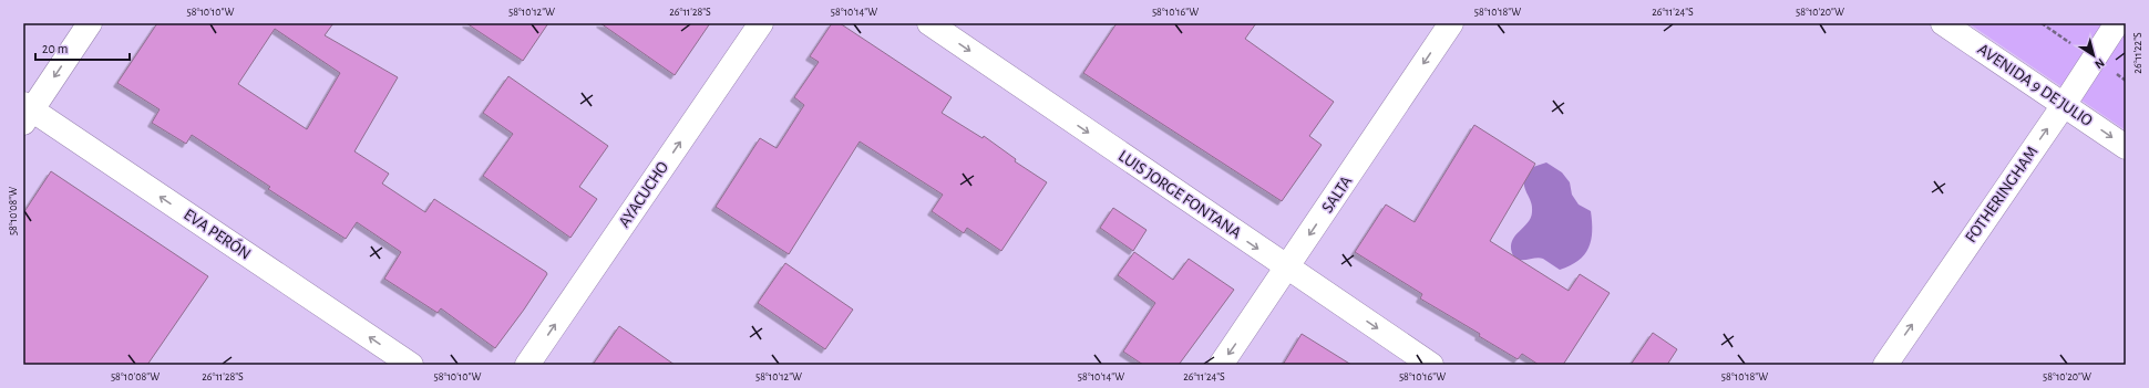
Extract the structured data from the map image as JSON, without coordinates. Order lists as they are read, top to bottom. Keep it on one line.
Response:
{"streets":{"street":["AVENIDA 9 DE JULIO","AYACUCHO","LUIS JORGE FONTANA","SALTA","FOTHERINGHAM","EVA PERÓN"]},"crossings":[["AVENIDA 9 DE JULIO","FOTHERINGHAM"],["LUIS JORGE FONTANA","SALTA"]],"one_way":["AYACUCHO","LUIS JORGE FONTANA","SALTA","FOTHERINGHAM","EVA PERÓN"],"scale_bar":"20 m","north":"bottom right","coordinates":["58°10'10\"W","58°10'12\"W","26°11'28\"S","58°10'14\"W","58°10'16\"W","58°10'18\"W","26°11'24\"S","58°10'20\"W","26°11'22\"S","58°10'08\"W"]}
